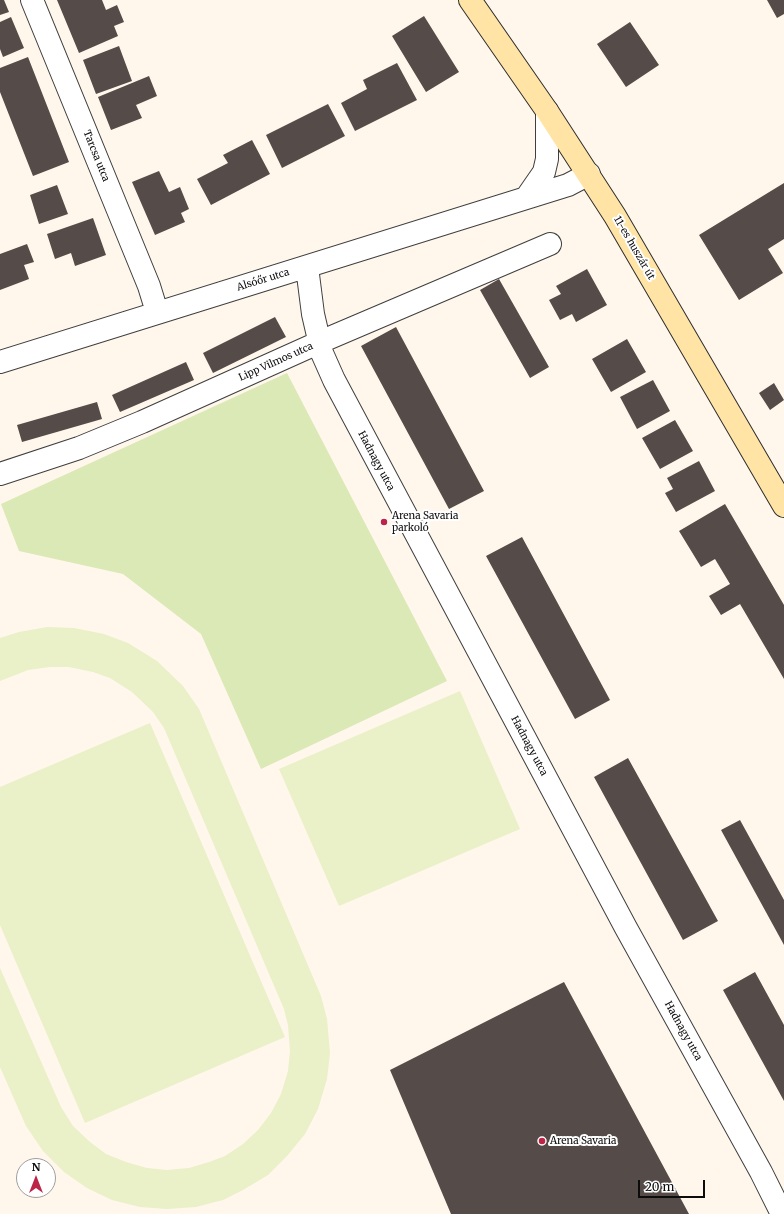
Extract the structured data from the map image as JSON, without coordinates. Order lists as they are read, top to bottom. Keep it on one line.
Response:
{"streets":{"main road":["11-es huszár út"],"street":["Tarcsa utca","Alsóőr utca","Lipp Vilmos utca","Hadnagy utca"]},"crossings":[["Tarcsa utca","Alsóőr utca"],["11-es huszár út","Alsóőr utca"],["Alsóőr utca","Hadnagy utca"],["Lipp Vilmos utca","Hadnagy utca"]],"places":["Arena Savaria parkoló","Arena Savaria"],"scale_bar":"20 m","north":"top"}
